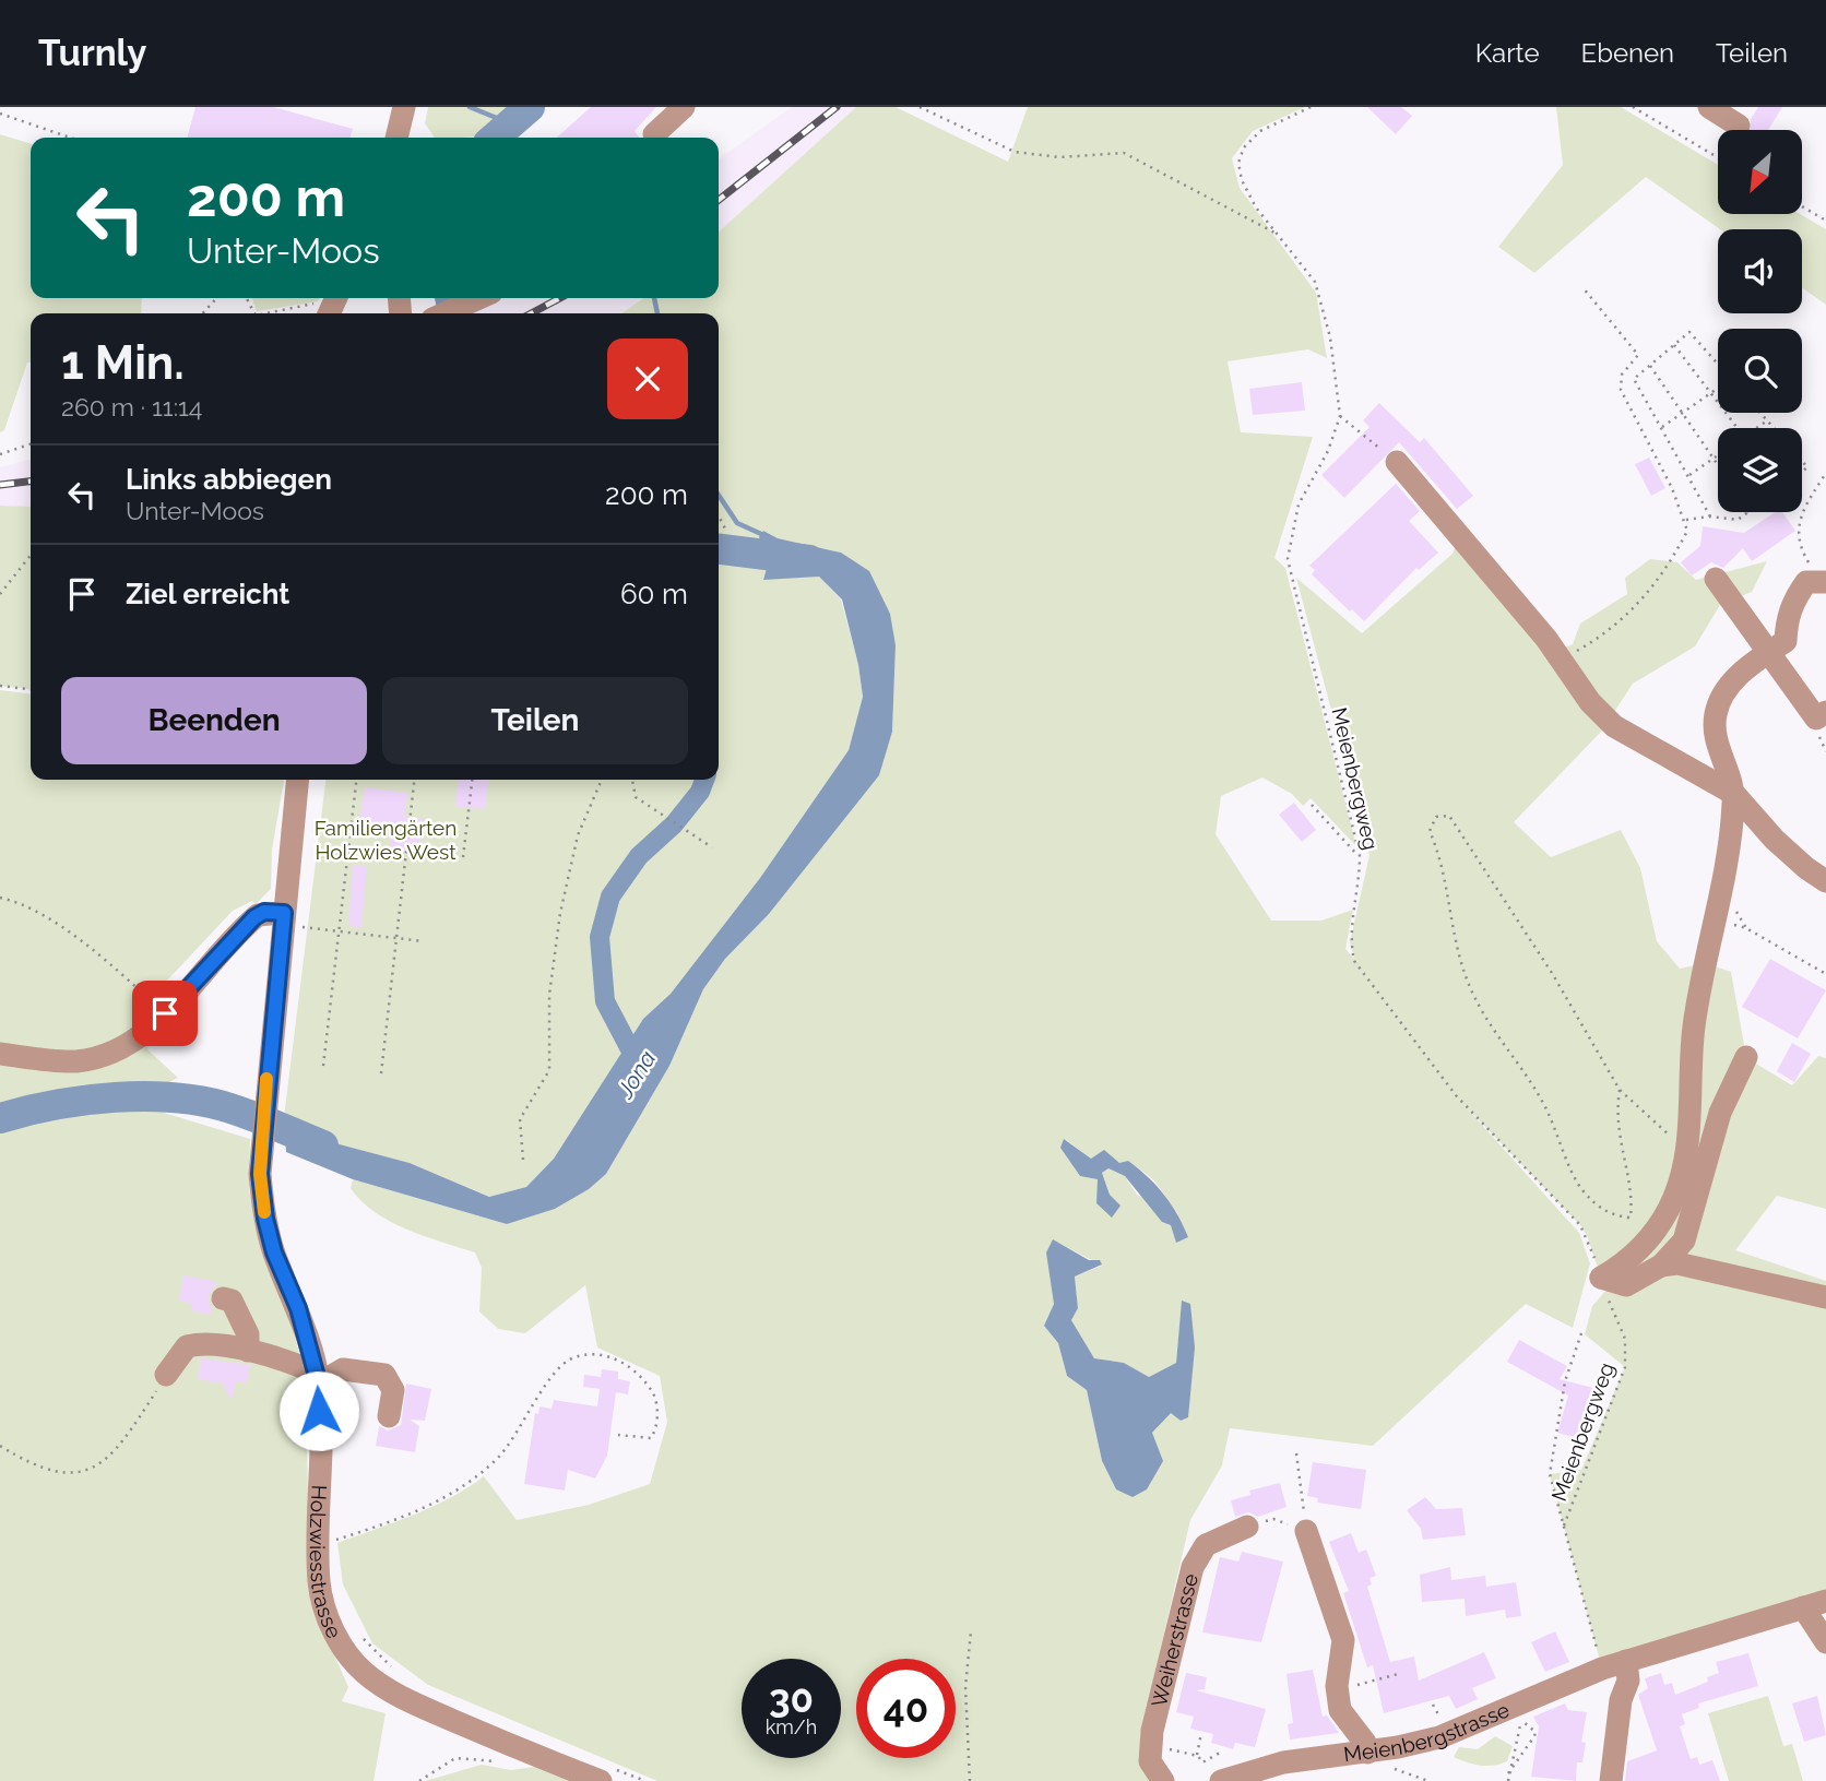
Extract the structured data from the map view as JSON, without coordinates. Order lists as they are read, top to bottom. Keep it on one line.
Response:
{"streets":{"street":["Holzwiesstrasse","Weiherstrasse","Meienbergstrasse"],"path":["Meienbergweg"]},"crossings":[["Meienbergweg","Meienbergstrasse"]],"water":["Jona"],"parks":["Familiengärten Holzwies West"],"north":"bottom left","page":{"header":"Turnly","nav":["Karte","Ebenen","Teilen"],"turn":["200 m","Unter-Moos"],"heading":["1 Min.","260 m · 11:14"],"list":[{"name":"Links abbiegen","note":"Unter-Moos","value":"200 m"},{"name":"Ziel erreicht","value":"60 m"}],"buttons":["Beenden","Teilen"],"speed":"30 km/h","limit":"40"}}
